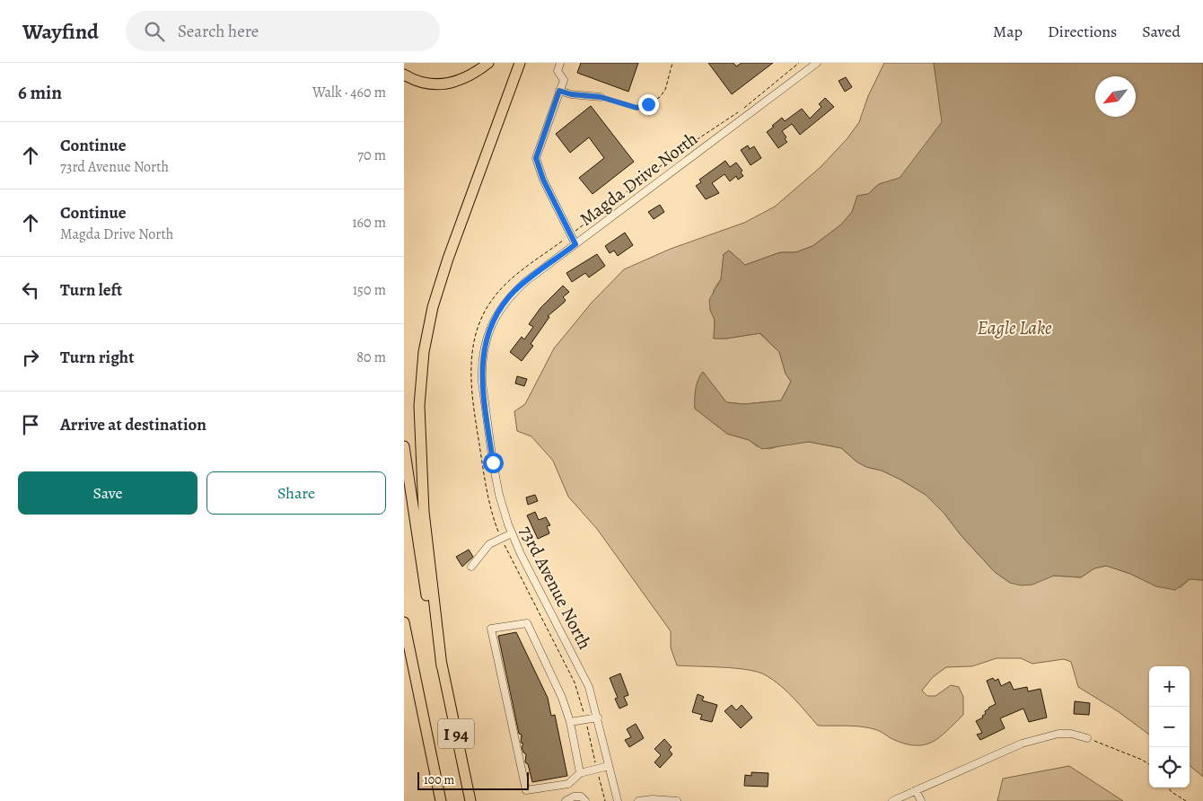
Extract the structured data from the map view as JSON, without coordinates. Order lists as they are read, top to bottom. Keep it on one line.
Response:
{"streets":{"highway":["I 94"],"street":["Magda Drive North","73rd Avenue North"]},"crossings":[["Magda Drive North","73rd Avenue North"]],"water":["Eagle Lake"],"scale_bar":"100 m","north":"bottom left","page":{"header":"Wayfind","search":"Search here","nav":["Map","Directions","Saved"],"heading":["6 min","Walk · 460 m"],"list":[["Continue","73rd Avenue North","70 m"],["Continue","Magda Drive North","160 m"],["Turn left","150 m"],["Turn right","80 m"],"Arrive at destination"],"buttons":["Save","Share"],"map_buttons":["+","−"],"scale":"100 m"}}
